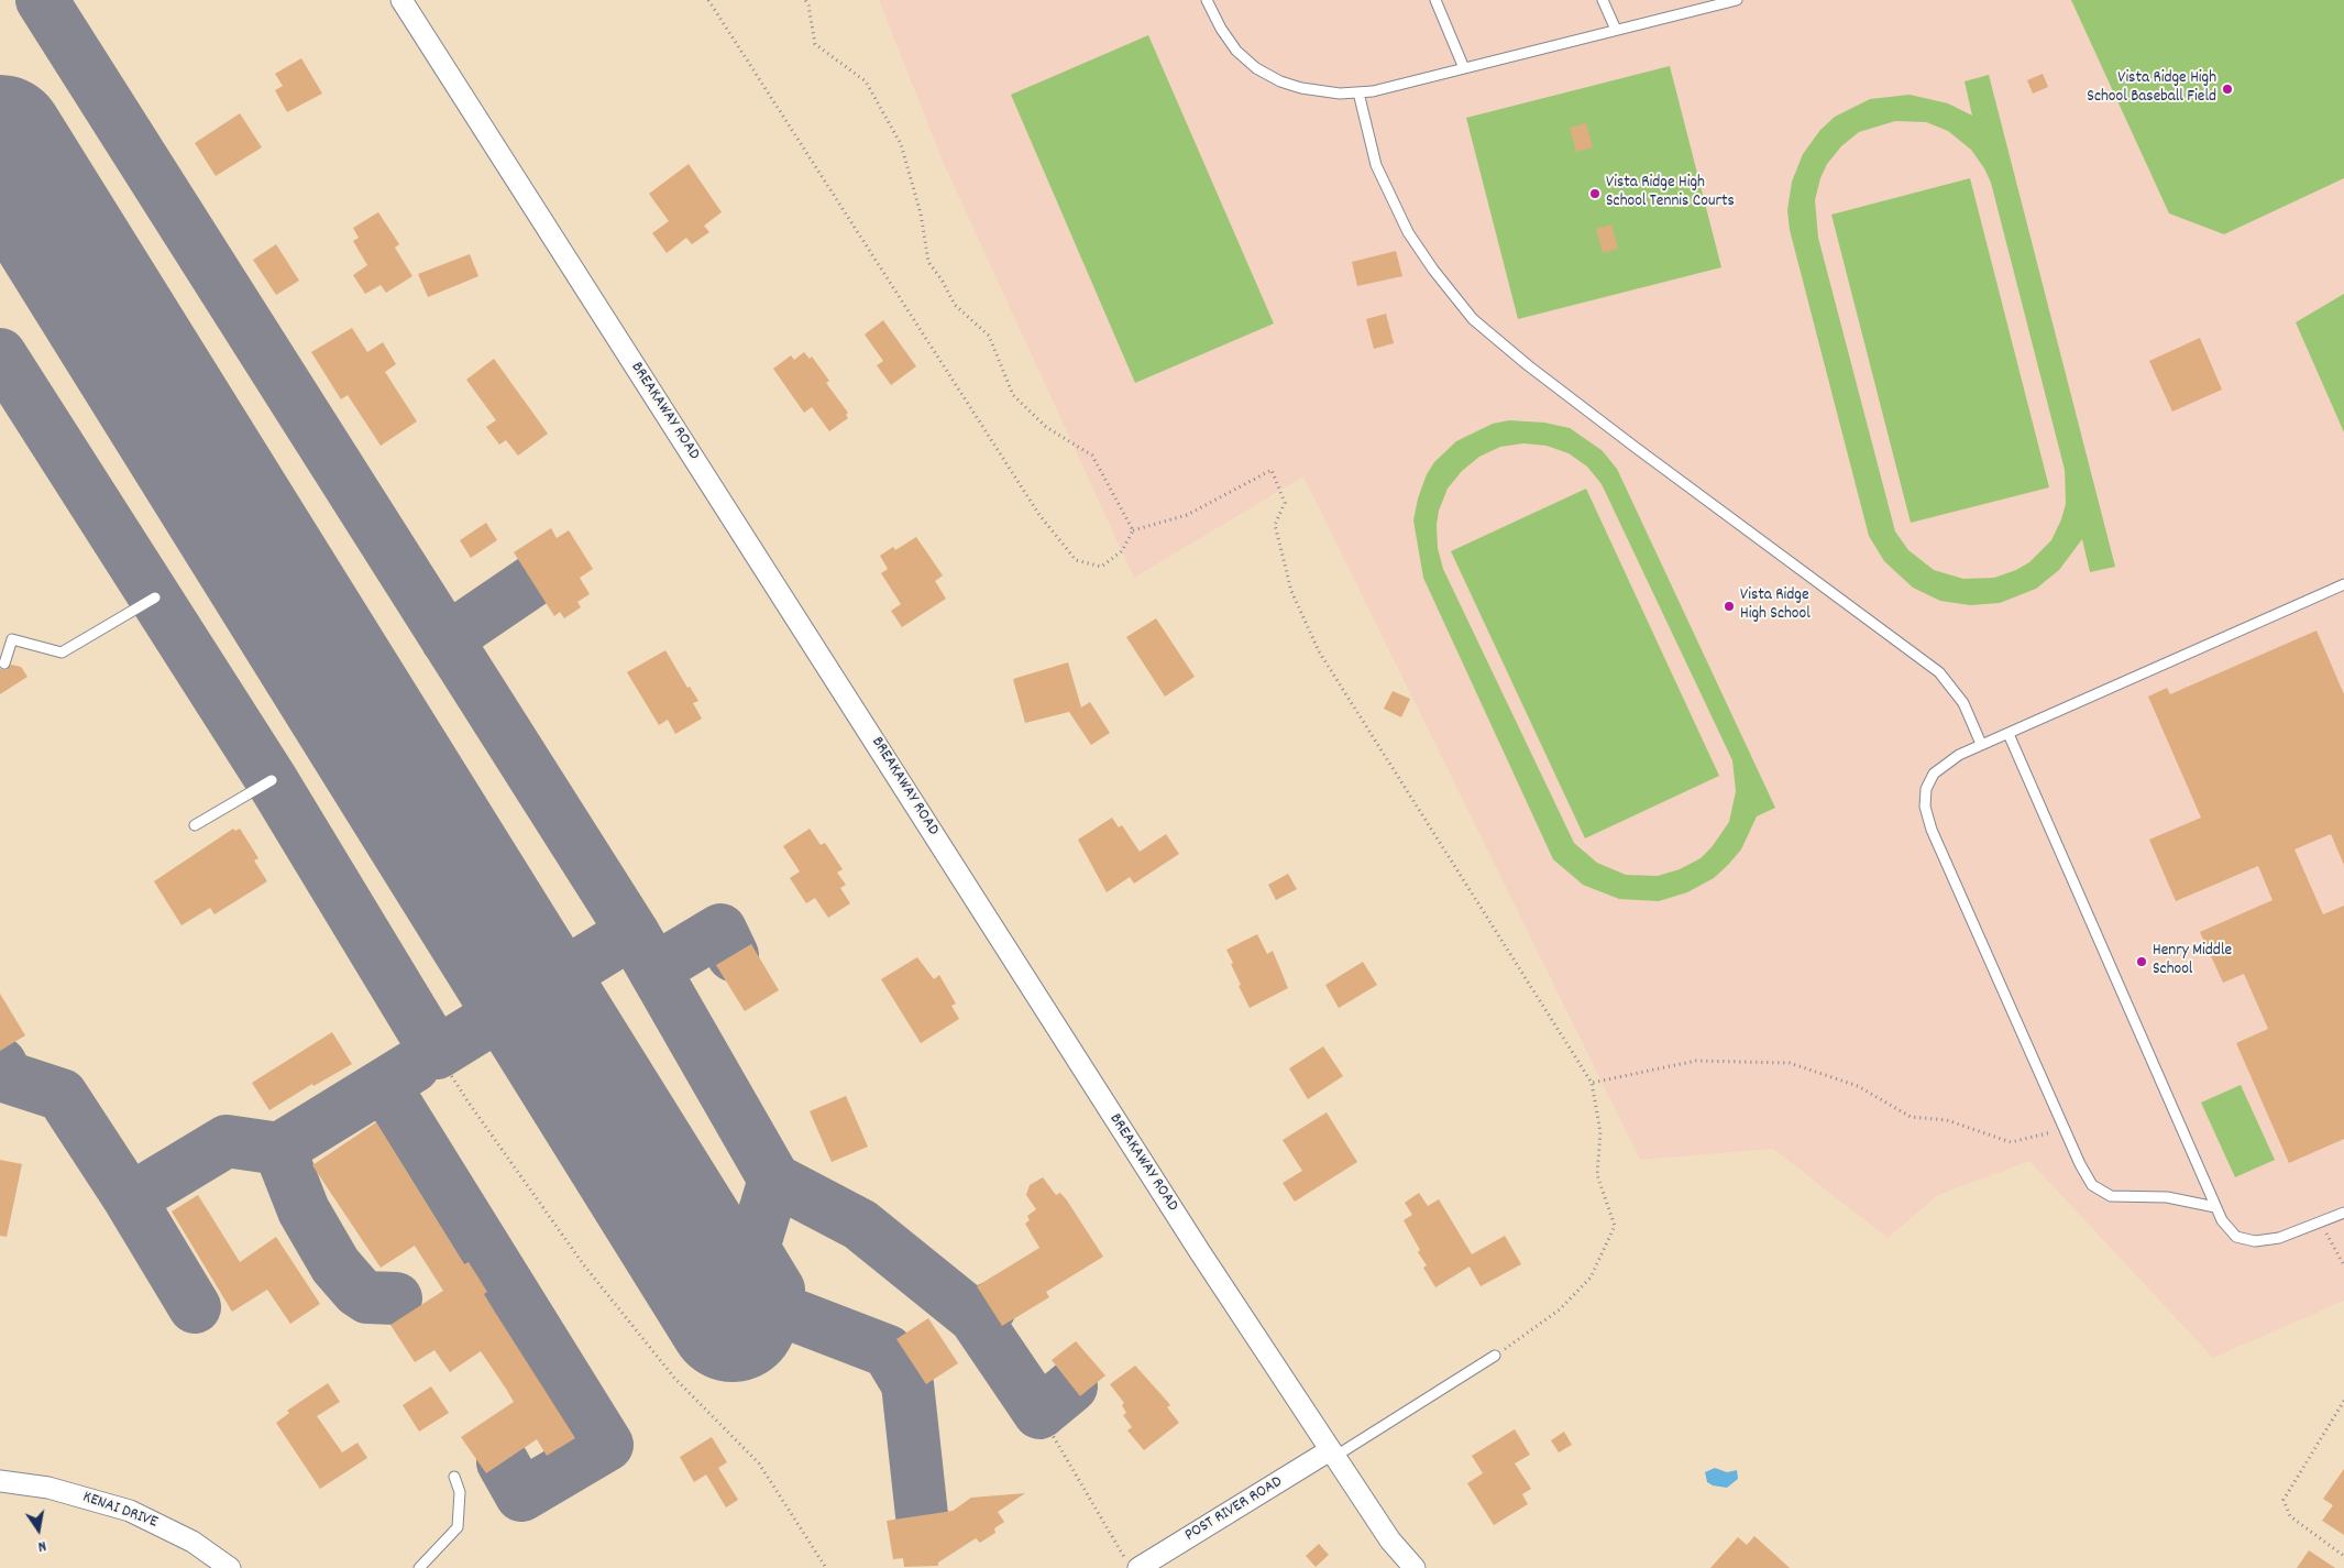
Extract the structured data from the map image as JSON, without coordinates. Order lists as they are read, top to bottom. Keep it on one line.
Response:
{"streets":{"street":["BREAKAWAY ROAD","POST RIVER ROAD","KENAI DRIVE"]},"crossings":[["BREAKAWAY ROAD","POST RIVER ROAD"]],"places":["Vista Ridge High School Baseball Field","Vista Ridge High School Tennis Courts","Vista Ridge High School","Henry Middle School"],"north":"bottom"}
